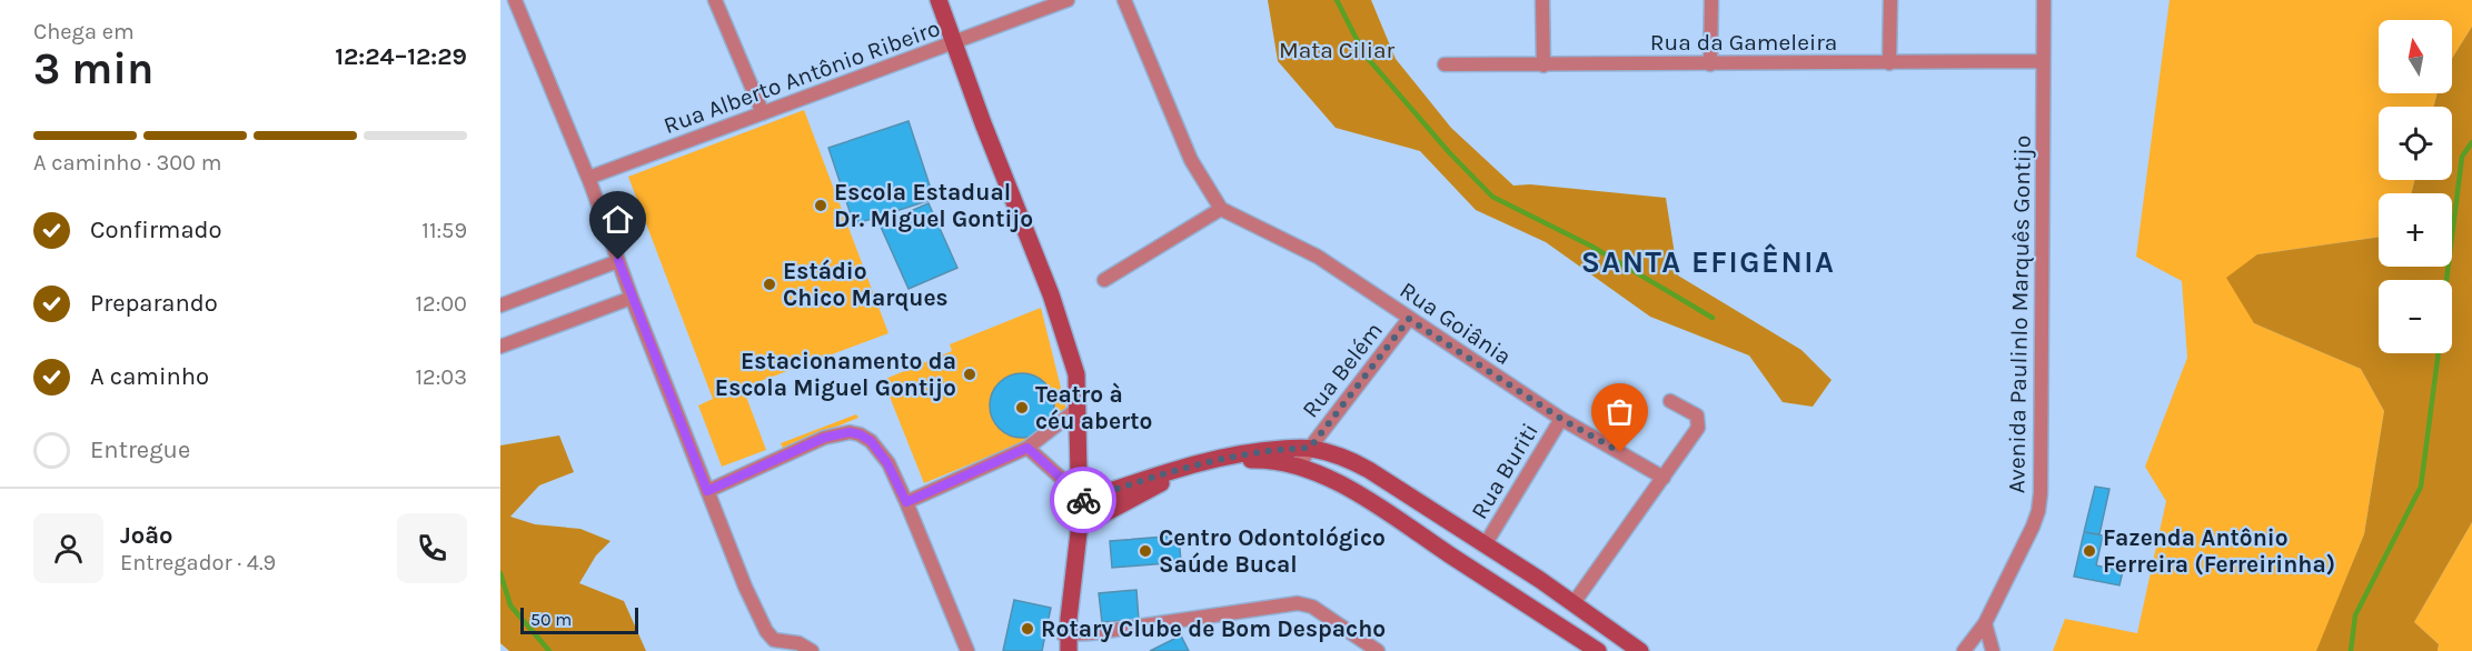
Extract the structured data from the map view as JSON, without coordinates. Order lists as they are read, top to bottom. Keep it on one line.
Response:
{"streets":{"street":["Rua da Gameleira","Rua Alberto Antônio Ribeiro","Avenida Paulinlo Marquês Gontijo","Rua Goiânia","Rua Belém","Rua Buriti"]},"crossings":[["Rua da Gameleira","Avenida Paulinlo Marquês Gontijo"],["Rua Goiânia","Rua Belém"],["Rua Goiânia","Rua Buriti"]],"districts":["SANTA EFIGÊNIA"],"parks":["Mata Ciliar"],"places":["Escola Estadual Dr. Miguel Gontijo","Estádio Chico Marques","Estacionamento da Escola Miguel Gontijo","Teatro à céu aberto","Centro Odontológico Saúde Bucal","Fazenda Antônio Ferreira (Ferreirinha)","Rotary Clube de Bom Despacho"],"scale_bar":"50 m","north":"top","page":{"heading":["3 min","Chega em","12:24–12:29"],"panel":["João","Entregador · 4.9"],"map_buttons":["+","−"],"bar":"A caminho · 300 m","list":[["Confirmado","11:59"],["Preparando","12:00"],["A caminho","12:03"],"Entregue"],"scale":"50 m"}}
